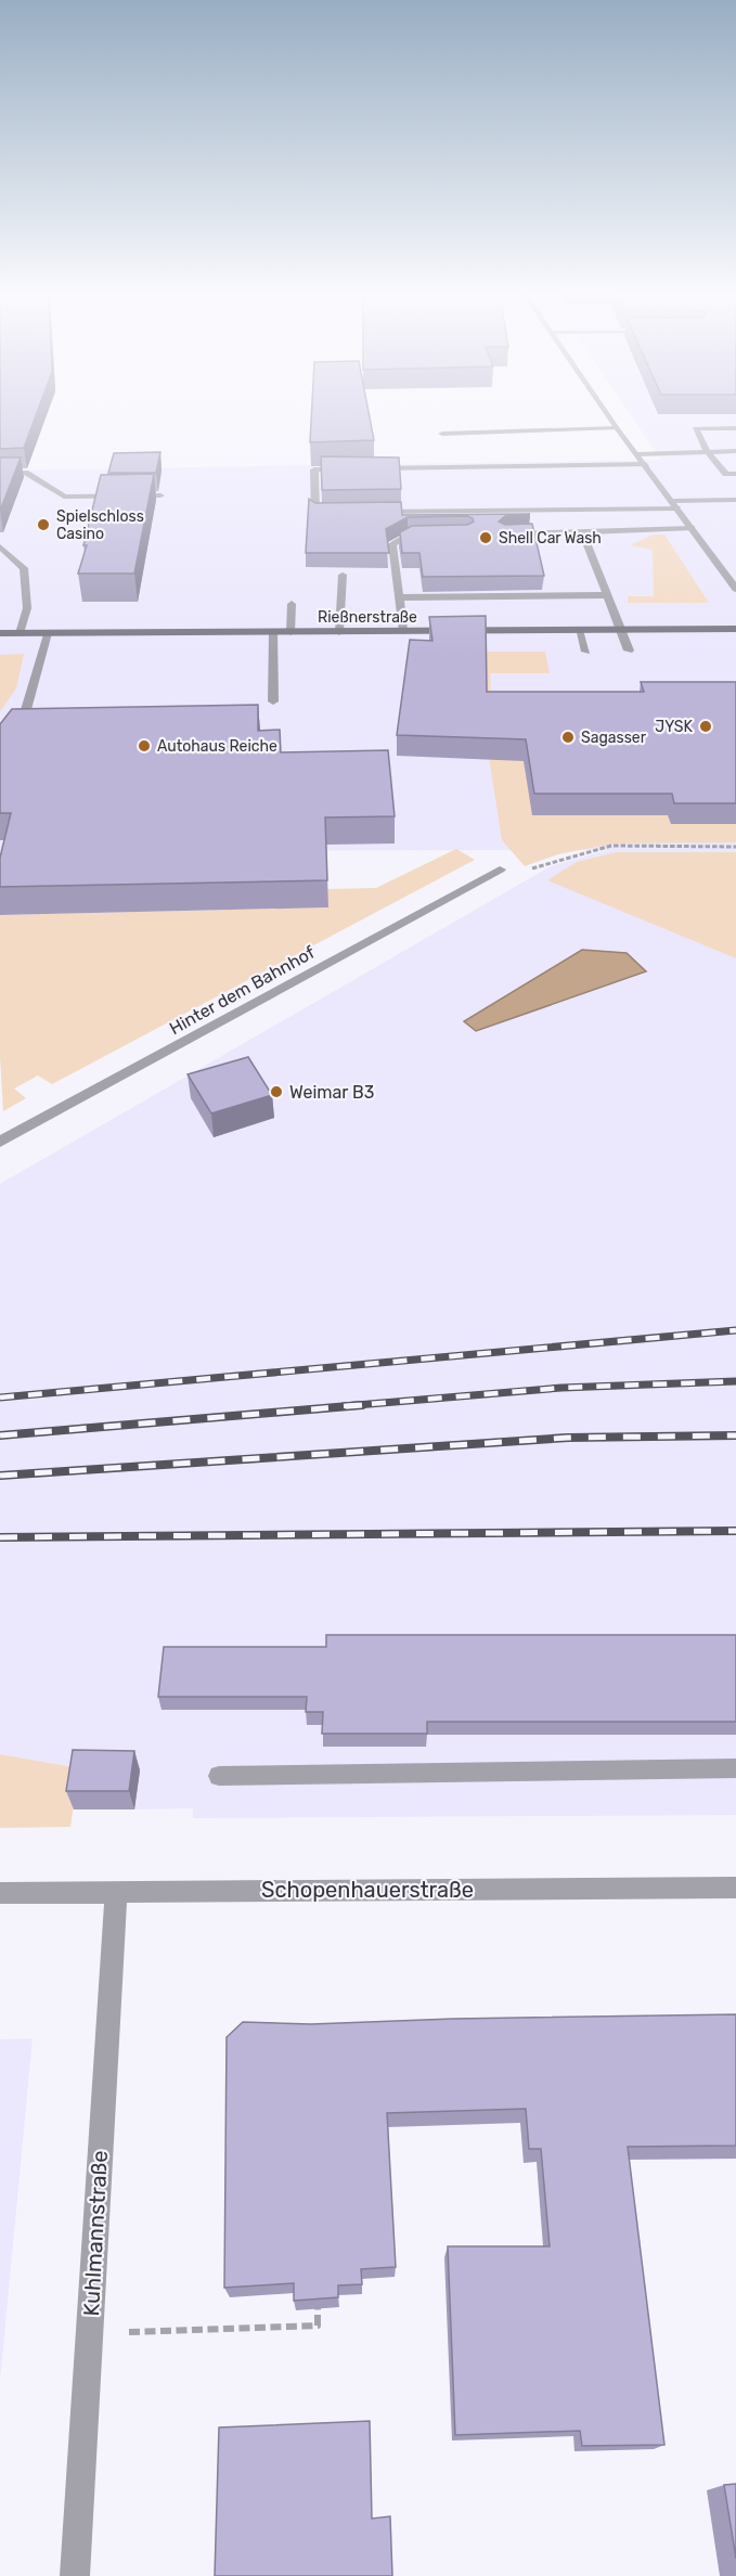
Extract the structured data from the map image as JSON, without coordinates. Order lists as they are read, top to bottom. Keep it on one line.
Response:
{"streets":{"street":["Rießnerstraße","Hinter dem Bahnhof","Schopenhauerstraße","Kuhlmannstraße"]},"crossings":[["Schopenhauerstraße","Kuhlmannstraße"]],"places":["Spielschloss Casino","Shell Car Wash","JYSK","Sagasser","Autohaus Reiche","Weimar B3"]}
